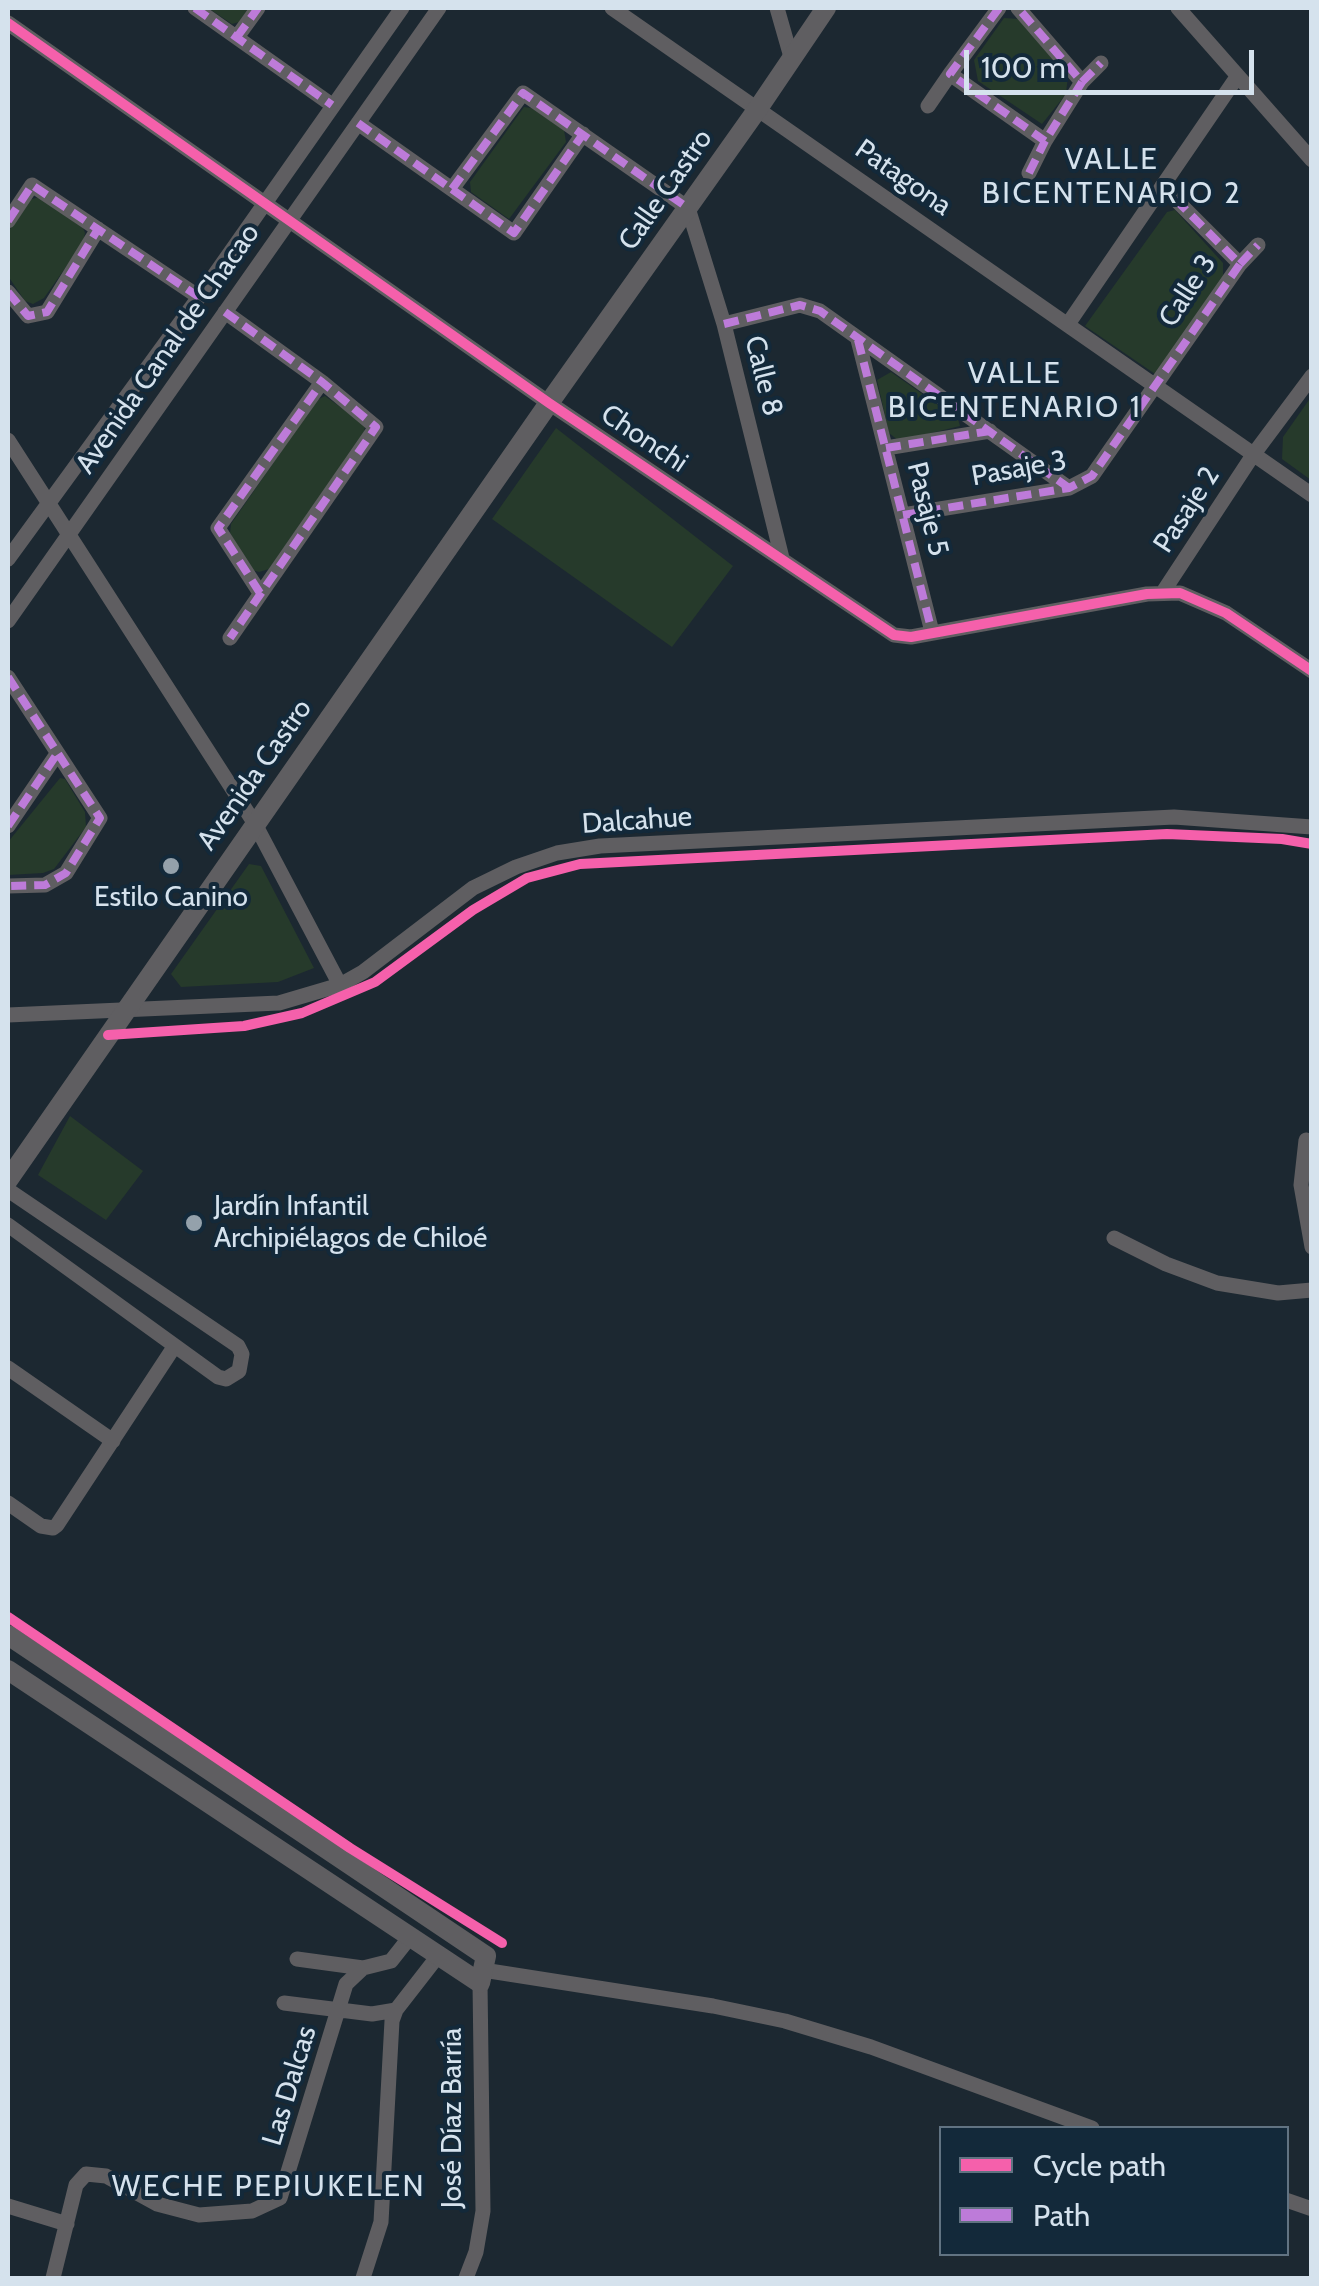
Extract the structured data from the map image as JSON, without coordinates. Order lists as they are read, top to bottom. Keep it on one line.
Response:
{"streets":{"street":["Patagona","Calle Castro","Calle 3","Avenida Canal de Chacao","Calle 8","Chonchi","Pasaje 3","Pasaje 5","Pasaje 2","Avenida Castro","Dalcahue","Las Dalcas","José Díaz Barría"]},"crossings":[["Patagona","Calle Castro"],["Patagona","Calle 3"],["Patagona","Pasaje 3"],["Patagona","Pasaje 2"],["Calle Castro","Calle 8"],["Calle Castro","Chonchi"],["Calle Castro","Avenida Castro"],["Calle 3","Pasaje 3"],["Avenida Canal de Chacao","Chonchi"],["Calle 8","Chonchi"],["Chonchi","Pasaje 5"],["Chonchi","Pasaje 2"],["Chonchi","Avenida Castro"],["Pasaje 3","Pasaje 5"],["Avenida Castro","Dalcahue"]],"districts":["VALLE BICENTENARIO 2","VALLE BICENTENARIO 1","WECHE PEPIUKELEN"],"places":["Estilo Canino","Jardín Infantil Archipiélagos de Chiloé"],"legend":["Cycle path","Path"],"scale_bar":"100 m"}
